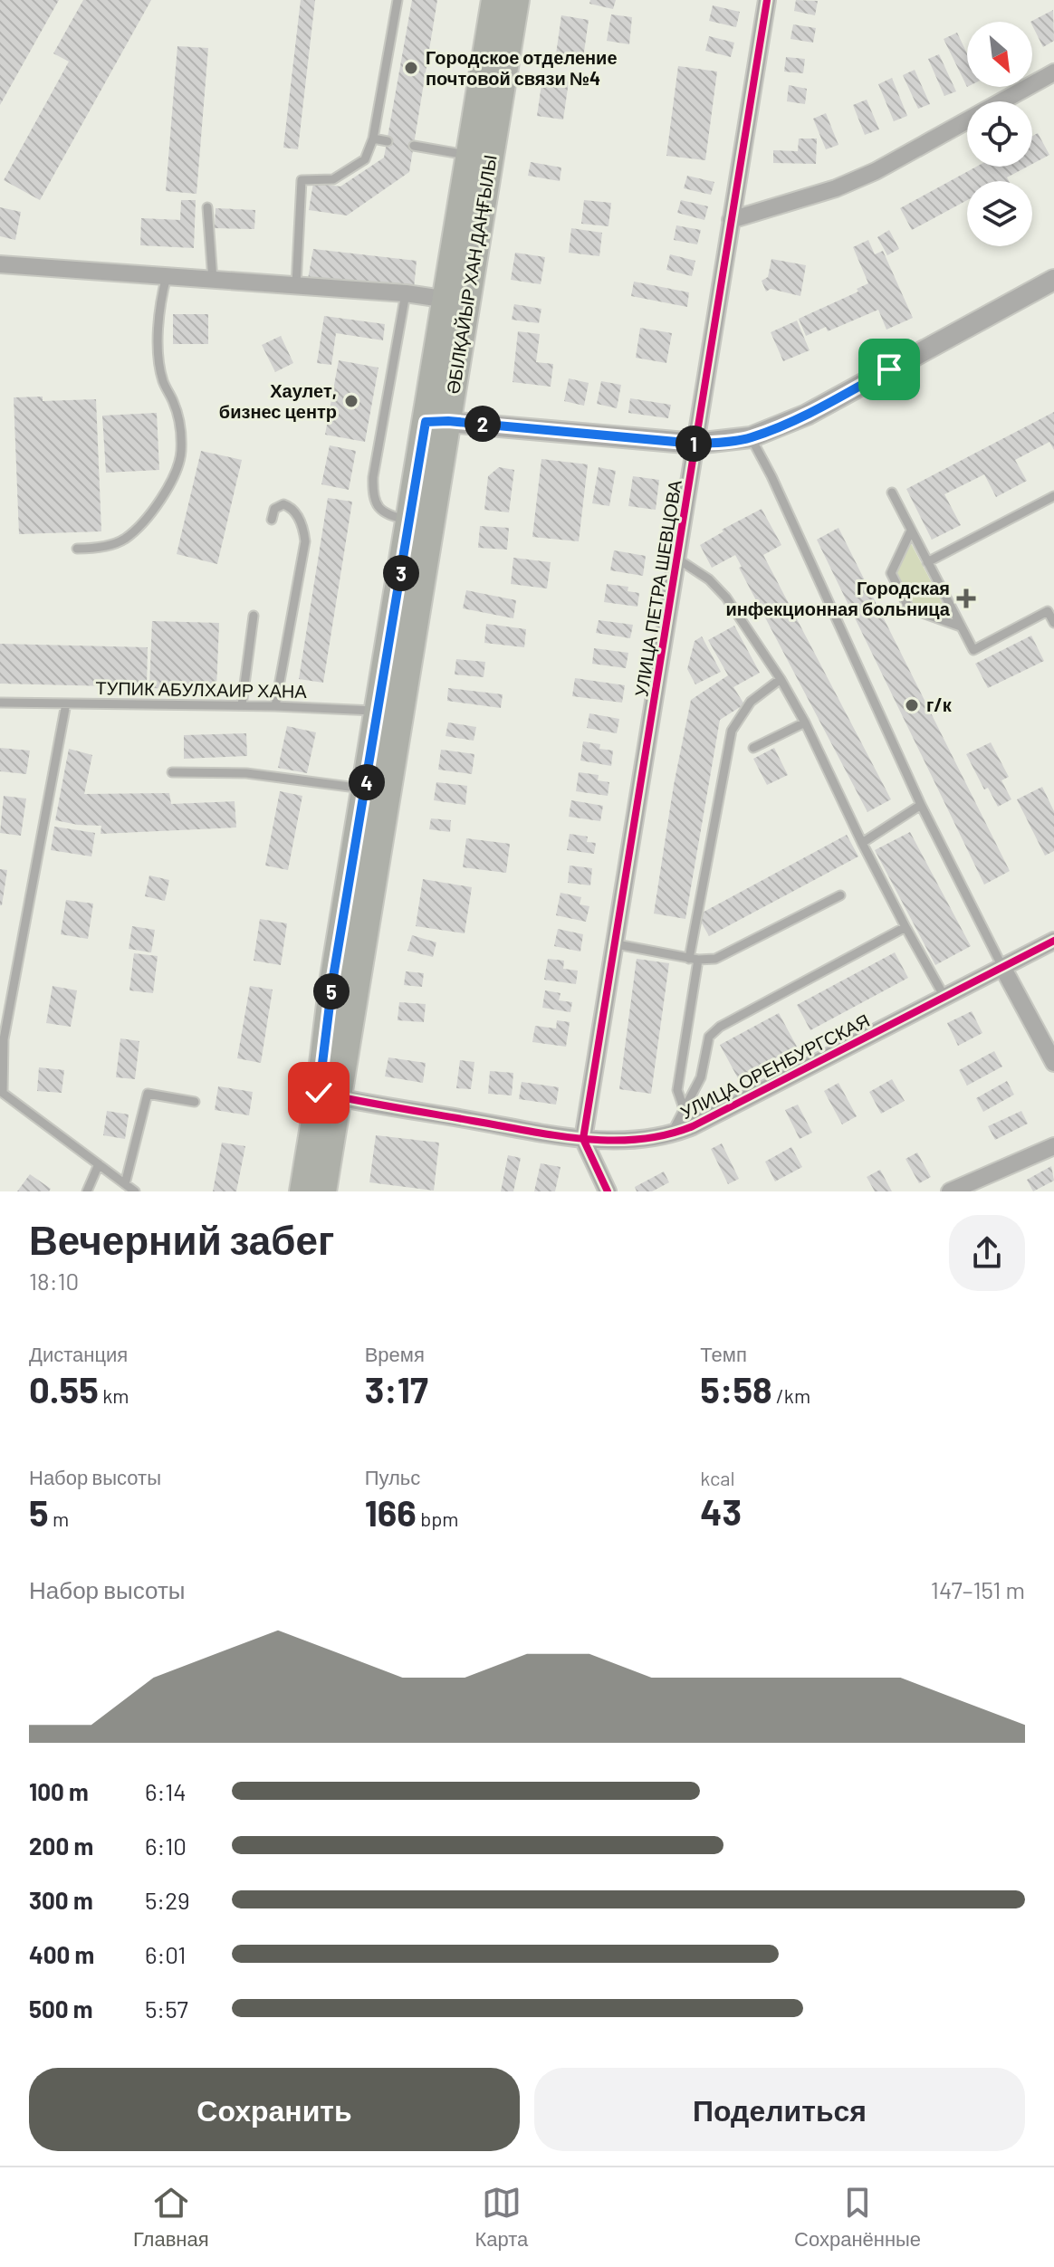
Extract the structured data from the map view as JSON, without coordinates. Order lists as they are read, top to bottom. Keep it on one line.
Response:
{"streets":{"main road":["ӘБІЛҚАЙЫР ХАН ДАҢҒЫЛЫ"],"street":["УЛИЦА ПЕТРА ШЕВЦОВА","УЛИЦА ОРЕНБУРГСКАЯ"],"lane":["ТУПИК АБУЛХАИР ХАНА"]},"crossings":[["ӘБІЛҚАЙЫР ХАН ДАҢҒЫЛЫ","ТУПИК АБУЛХАИР ХАНА"],["ӘБІЛҚАЙЫР ХАН ДАҢҒЫЛЫ","УЛИЦА ОРЕНБУРГСКАЯ"],["УЛИЦА ПЕТРА ШЕВЦОВА","УЛИЦА ОРЕНБУРГСКАЯ"]],"places":{"other":["Городское отделение почтовой связи №4","Хаулет, бизнес центр","г/к"],"health":["Городская инфекционная больница"]},"north":"bottom right","page":{"pins":["2","1","3","4","5"],"heading":["Вечерний забег","18:10"],"stats":[["Дистанция","0.55 km"],["Время","3:17"],["Темп","5:58 /km"],["Набор высоты","5 m"],["Пульс","166 bpm"],["kcal","43"]],"chart":["Набор высоты","147–151 m"],"list":[{"name":"100 m","note":"6:14"},{"name":"200 m","note":"6:10"},{"name":"300 m","note":"5:29"},{"name":"400 m","note":"6:01"},{"name":"500 m","note":"5:57"}],"buttons":["Сохранить","Поделиться"],"tabs":["Главная","Карта","Сохранённые"]}}
